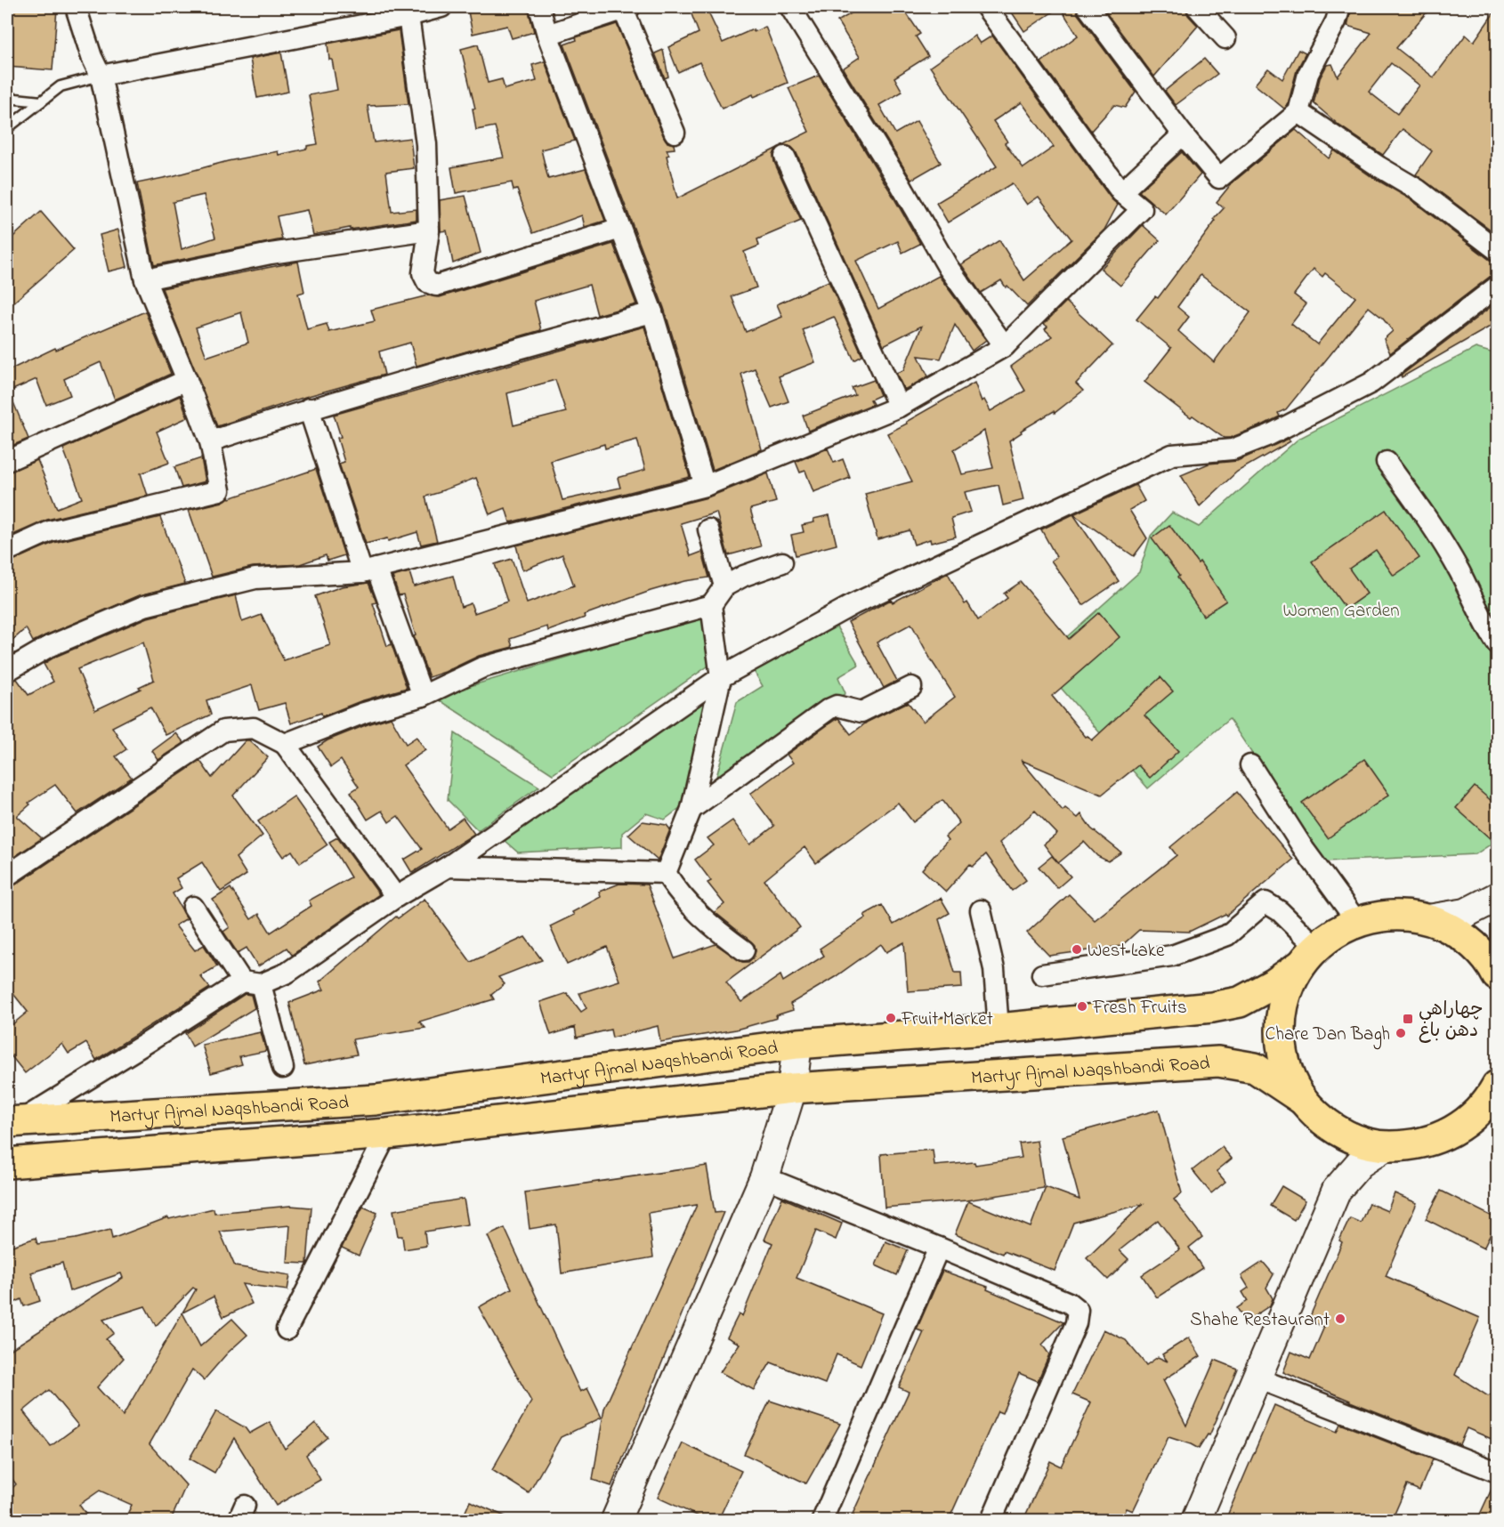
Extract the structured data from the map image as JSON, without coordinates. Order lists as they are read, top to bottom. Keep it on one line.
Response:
{"streets":{"highway":["Martyr Ajmal Naqshbandi Road"]},"parks":["Women Garden"],"places":{"other":["West Lake","Fresh Fruits","Fruit Market","Chare Dan Bagh","Shahe Restaurant"],"transit":["چهاراهی دهن باغ"]}}
